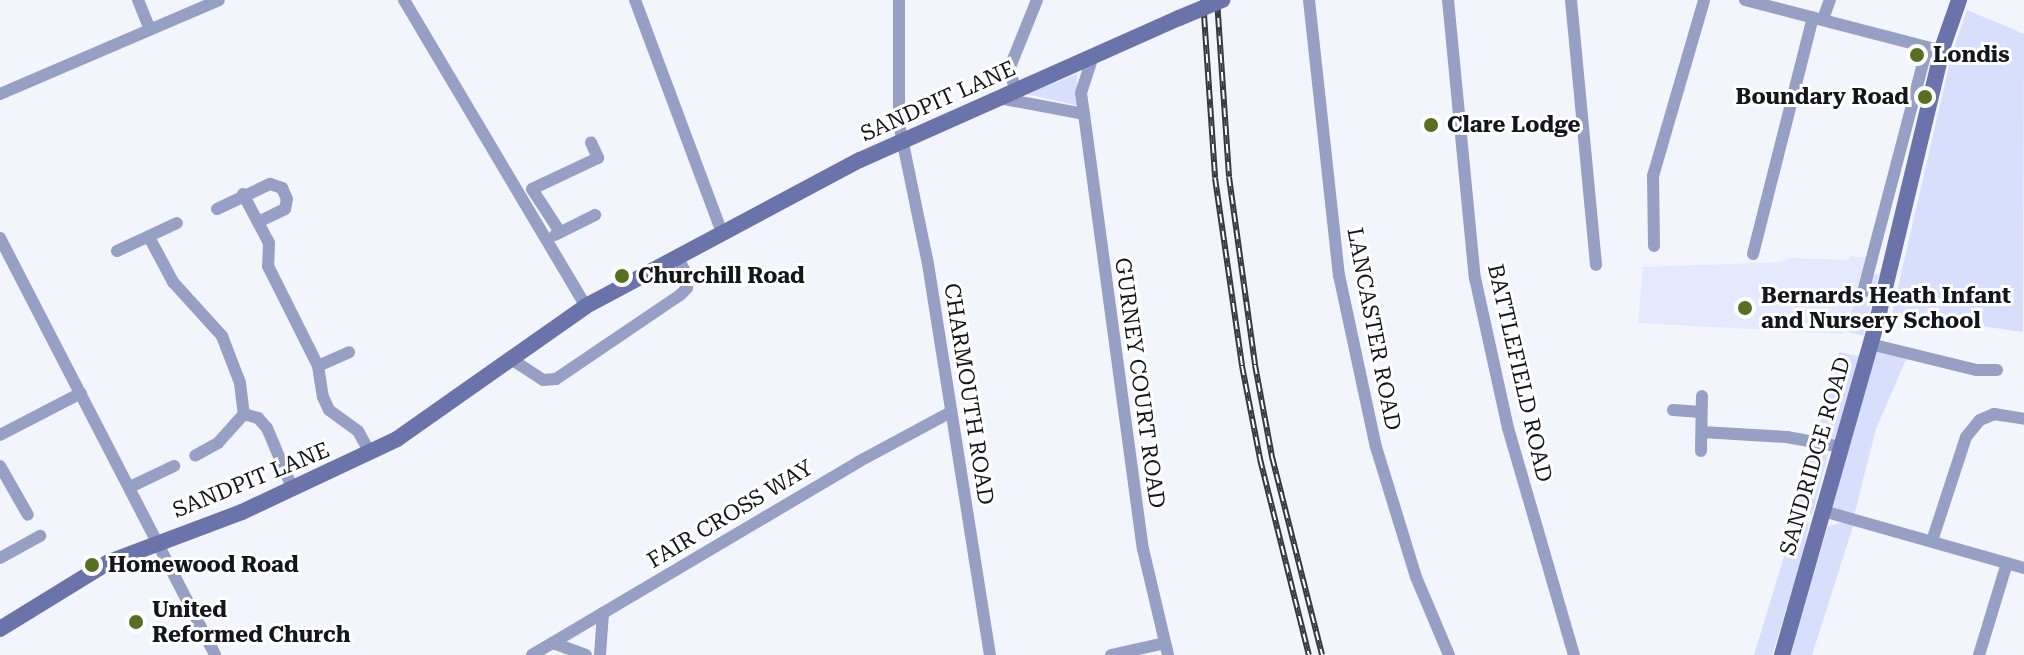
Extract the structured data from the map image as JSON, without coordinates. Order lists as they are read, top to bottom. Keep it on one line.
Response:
{"streets":{"street":["SANDPIT LANE","LANCASTER ROAD","BATTLEFIELD ROAD","GURNEY COURT ROAD","CHARMOUTH ROAD","SANDRIDGE ROAD","FAIR CROSS WAY"]},"crossings":[["SANDPIT LANE","GURNEY COURT ROAD"],["SANDPIT LANE","CHARMOUTH ROAD"],["CHARMOUTH ROAD","FAIR CROSS WAY"]],"places":["Londis","Boundary Road","Clare Lodge","Churchill Road","Bernards Heath Infant and Nursery School","Homewood Road","United Reformed Church"]}
